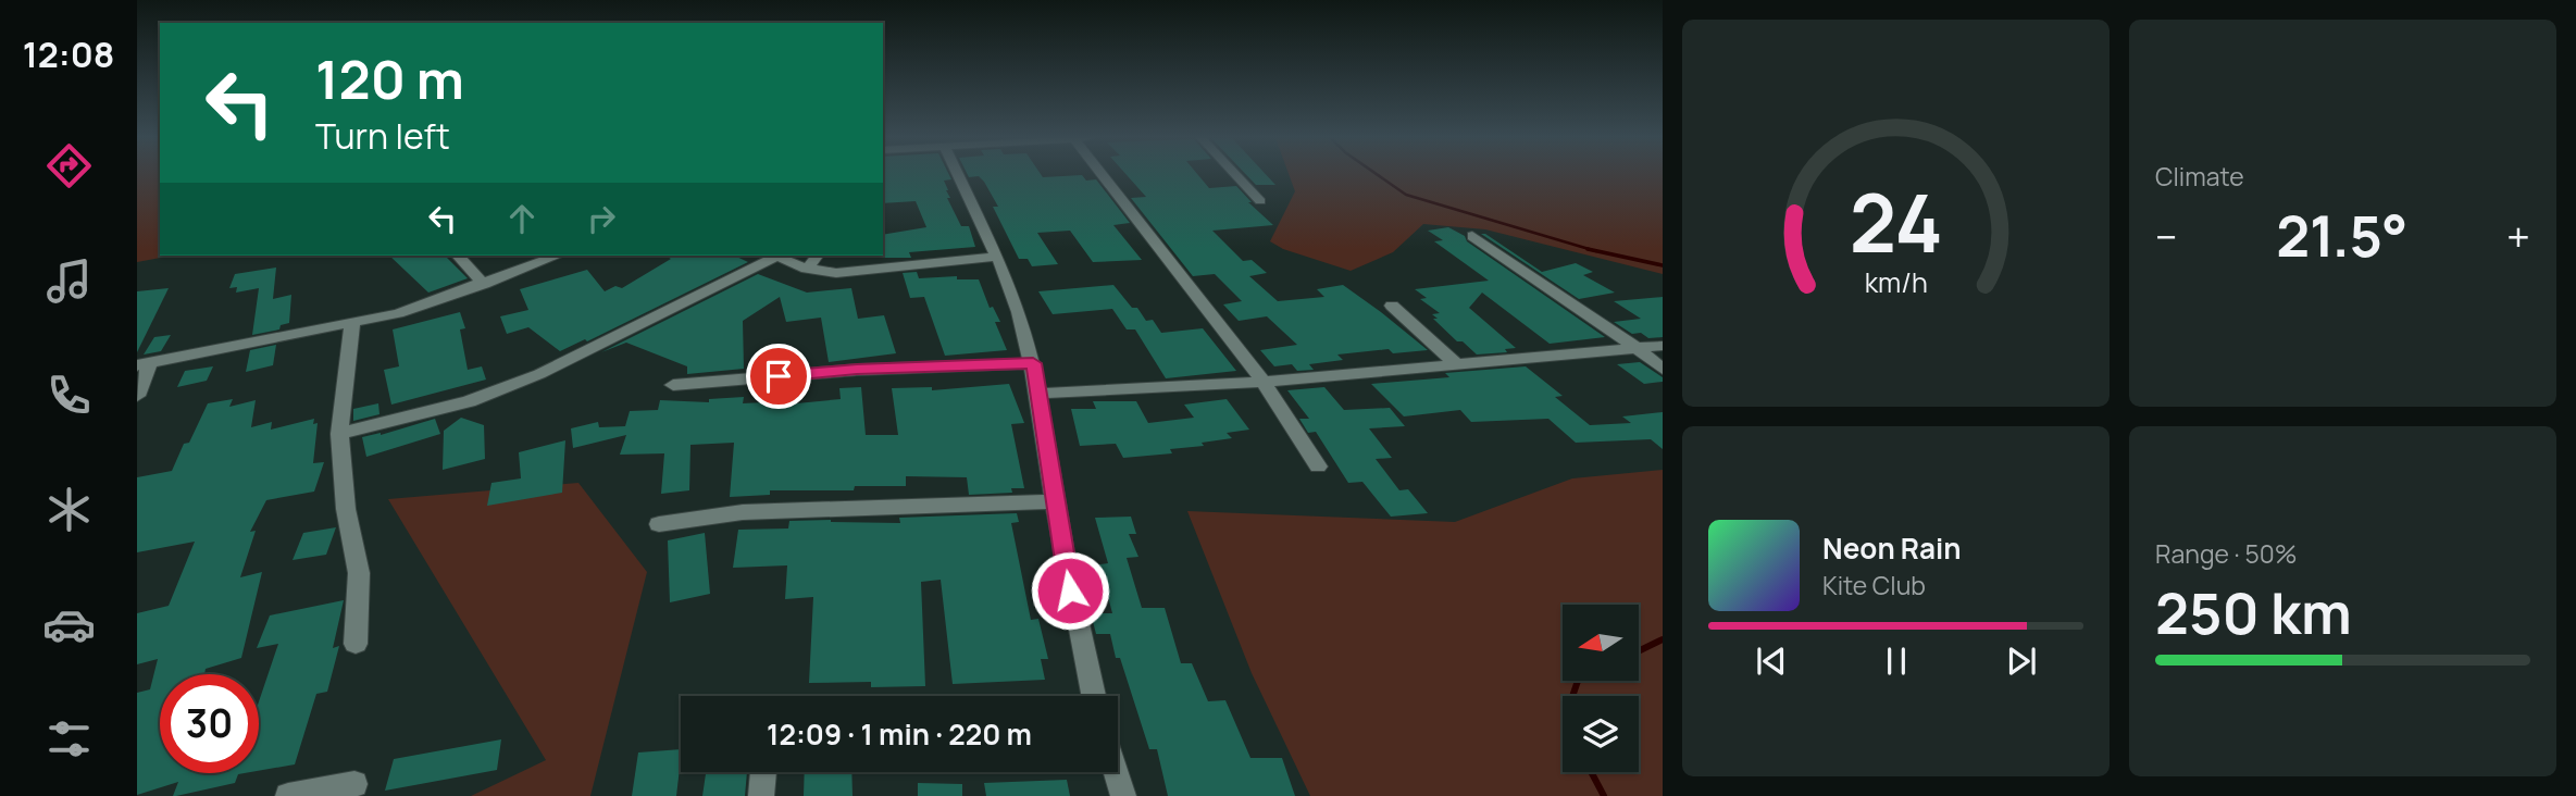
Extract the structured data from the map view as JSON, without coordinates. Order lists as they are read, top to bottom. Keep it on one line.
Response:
{"north":"left","page":{"tabs":"12:08","tile":["Climate",["Range · 50%","250 km"]],"turn":["120 m","Turn left"],"heat":["−","21.5°","+"],"song":["Neon Rain","Kite Club"],"limit":"30","trip":"12:09 · 1 min · 220 m","gauge":["24","km/h"]}}
